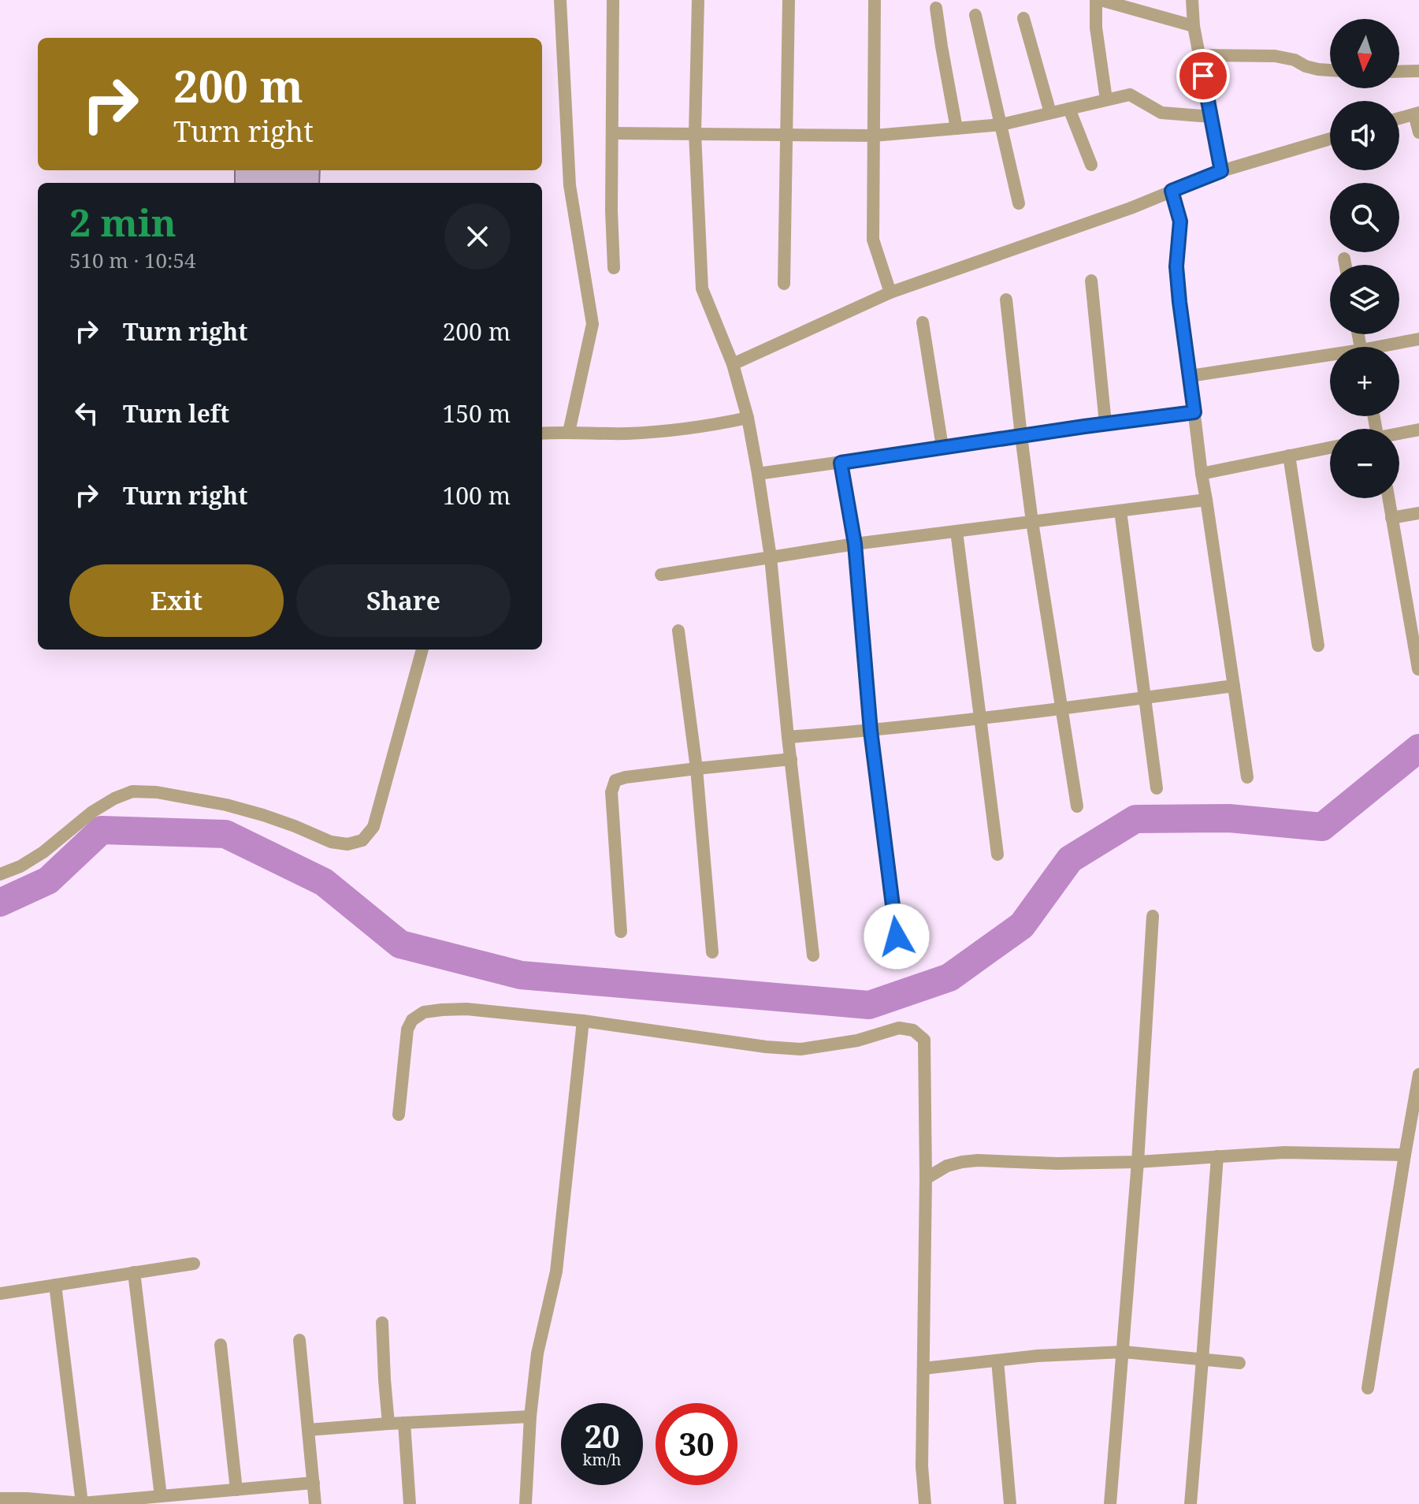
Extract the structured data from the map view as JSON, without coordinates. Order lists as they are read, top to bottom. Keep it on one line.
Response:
{"north":"bottom","page":{"map_buttons":["+","−"],"turn":["200 m","Turn right"],"heading":["2 min","510 m · 10:54"],"list":[{"name":"Turn right","value":"200 m"},{"name":"Turn left","value":"150 m"},{"name":"Turn right","value":"100 m"}],"buttons":["Exit","Share"],"speed":"20 km/h","limit":"30"}}
